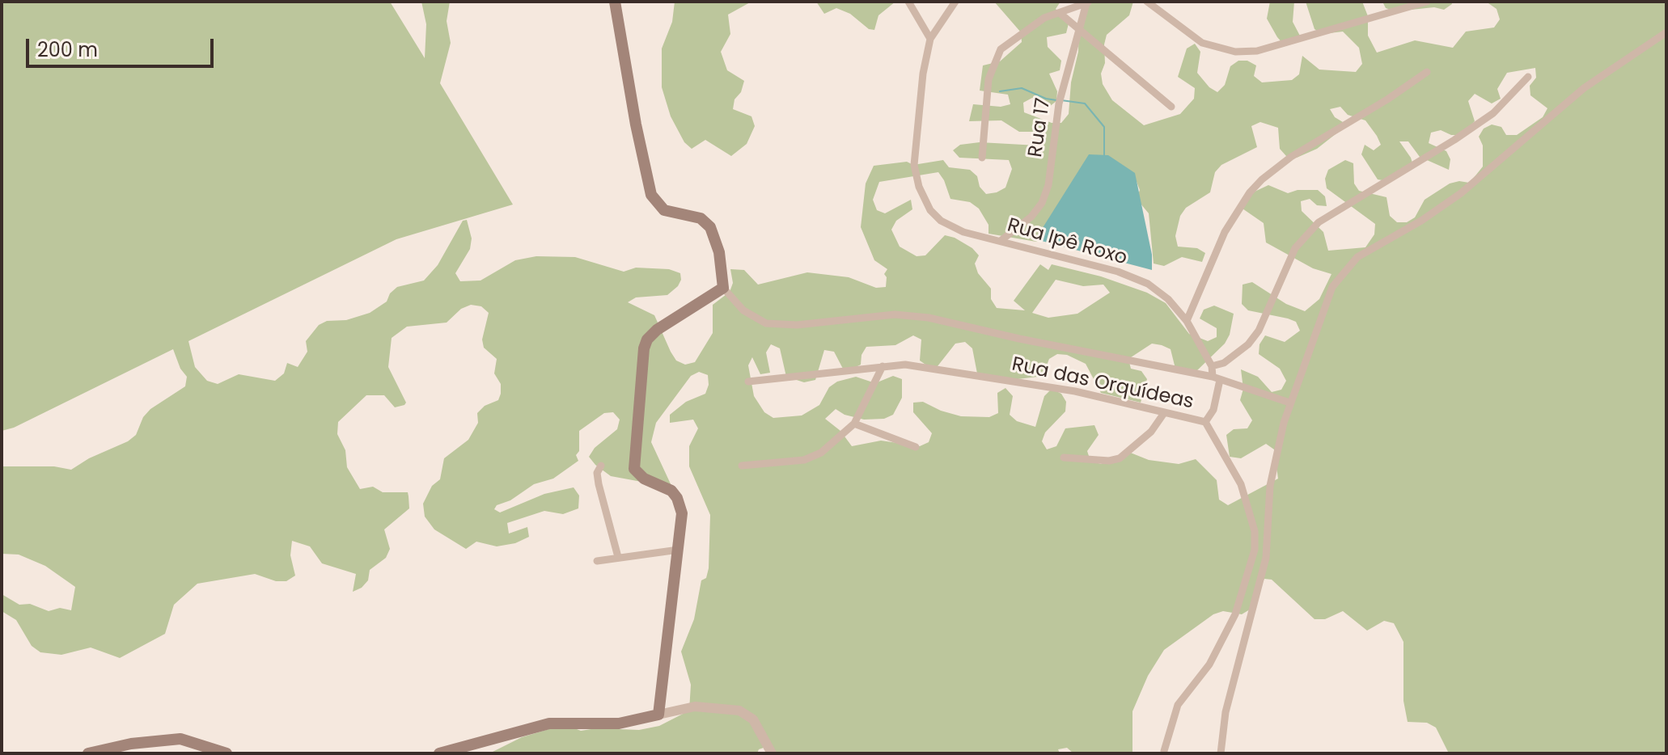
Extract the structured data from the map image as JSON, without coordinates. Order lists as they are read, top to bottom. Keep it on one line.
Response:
{"streets":{"street":["Rua 17","Rua Ipê Roxo","Rua das Orquídeas"]},"crossings":[["Rua 17","Rua Ipê Roxo"]],"scale_bar":"200 m"}
